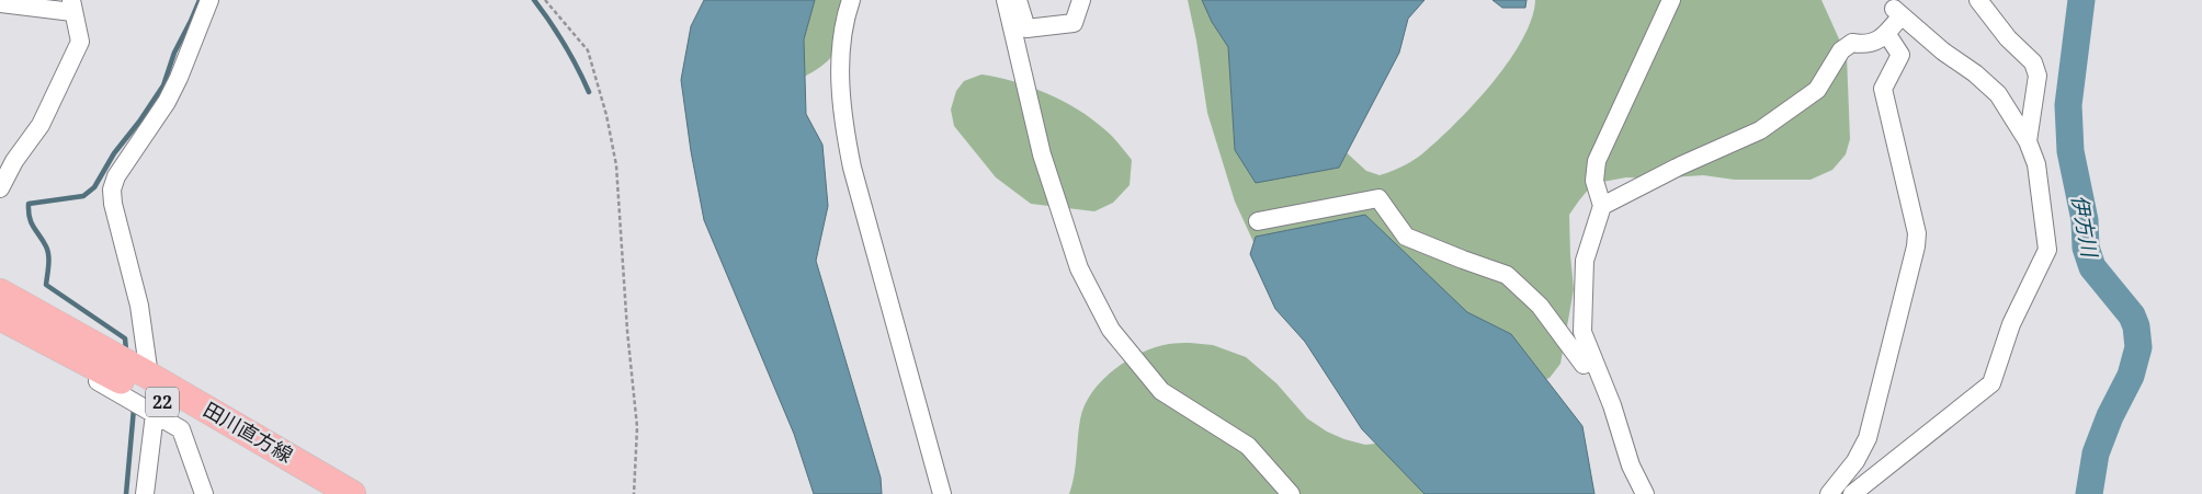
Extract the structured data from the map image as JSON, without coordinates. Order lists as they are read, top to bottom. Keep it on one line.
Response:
{"streets":{"main road":["22","田川直方線"]},"water":["伊方川"]}
